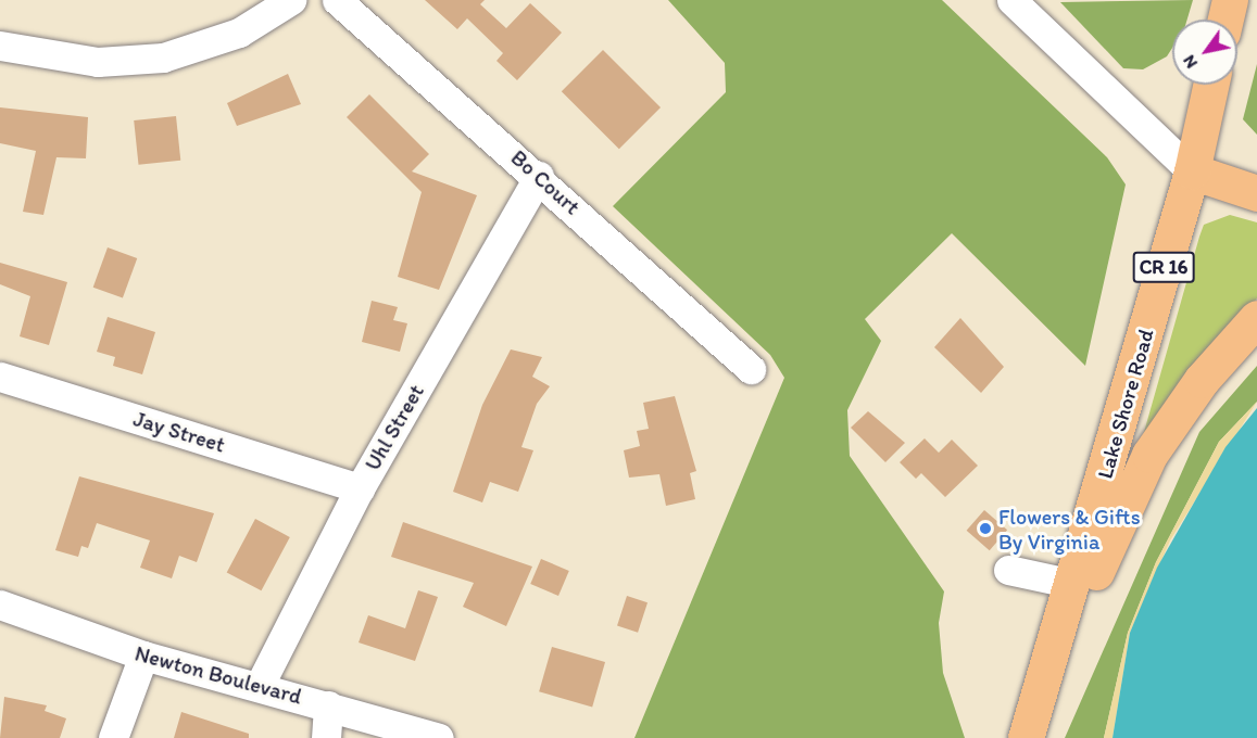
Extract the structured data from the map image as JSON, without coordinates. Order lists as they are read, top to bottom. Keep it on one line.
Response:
{"streets":{"main road":["CR 16","Lake Shore Road"],"street":["Bo Court","Uhl Street","Jay Street","Newton Boulevard"]},"crossings":[["Bo Court","Uhl Street"],["CR 16","Lake Shore Road"],["Uhl Street","Jay Street"],["Uhl Street","Newton Boulevard"]],"places":["Flowers & Gifts By Virginia"],"north":"bottom left"}
